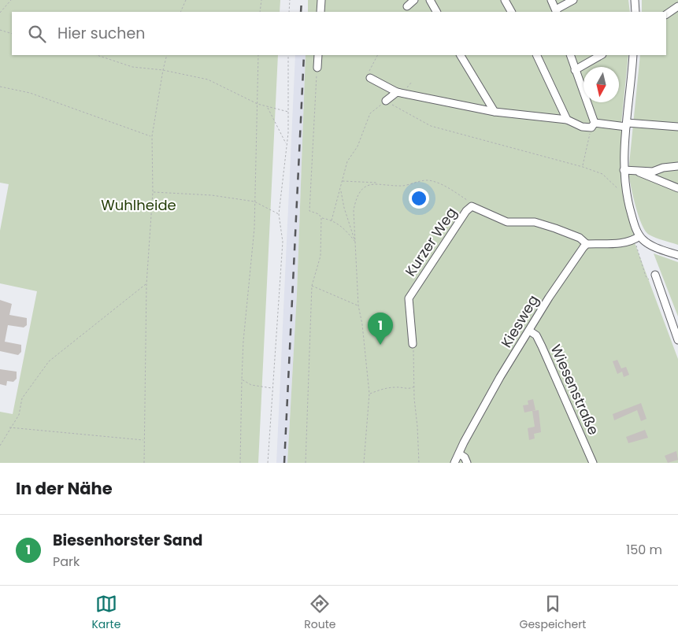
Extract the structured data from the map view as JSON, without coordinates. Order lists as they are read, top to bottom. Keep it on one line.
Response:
{"streets":{"street":["Kurzer Weg","Kiesweg","Wiesenstraße"]},"crossings":[["Kurzer Weg","Kiesweg"],["Kiesweg","Wiesenstraße"]],"parks":["Wuhlheide"],"north":"bottom","page":{"search":"Hier suchen","pins":"1","heading":"In der Nähe","list":[{"mark":"1","name":"Biesenhorster Sand","note":"Park","value":"150 m"}],"nav":["Karte","Route","Gespeichert"]}}
